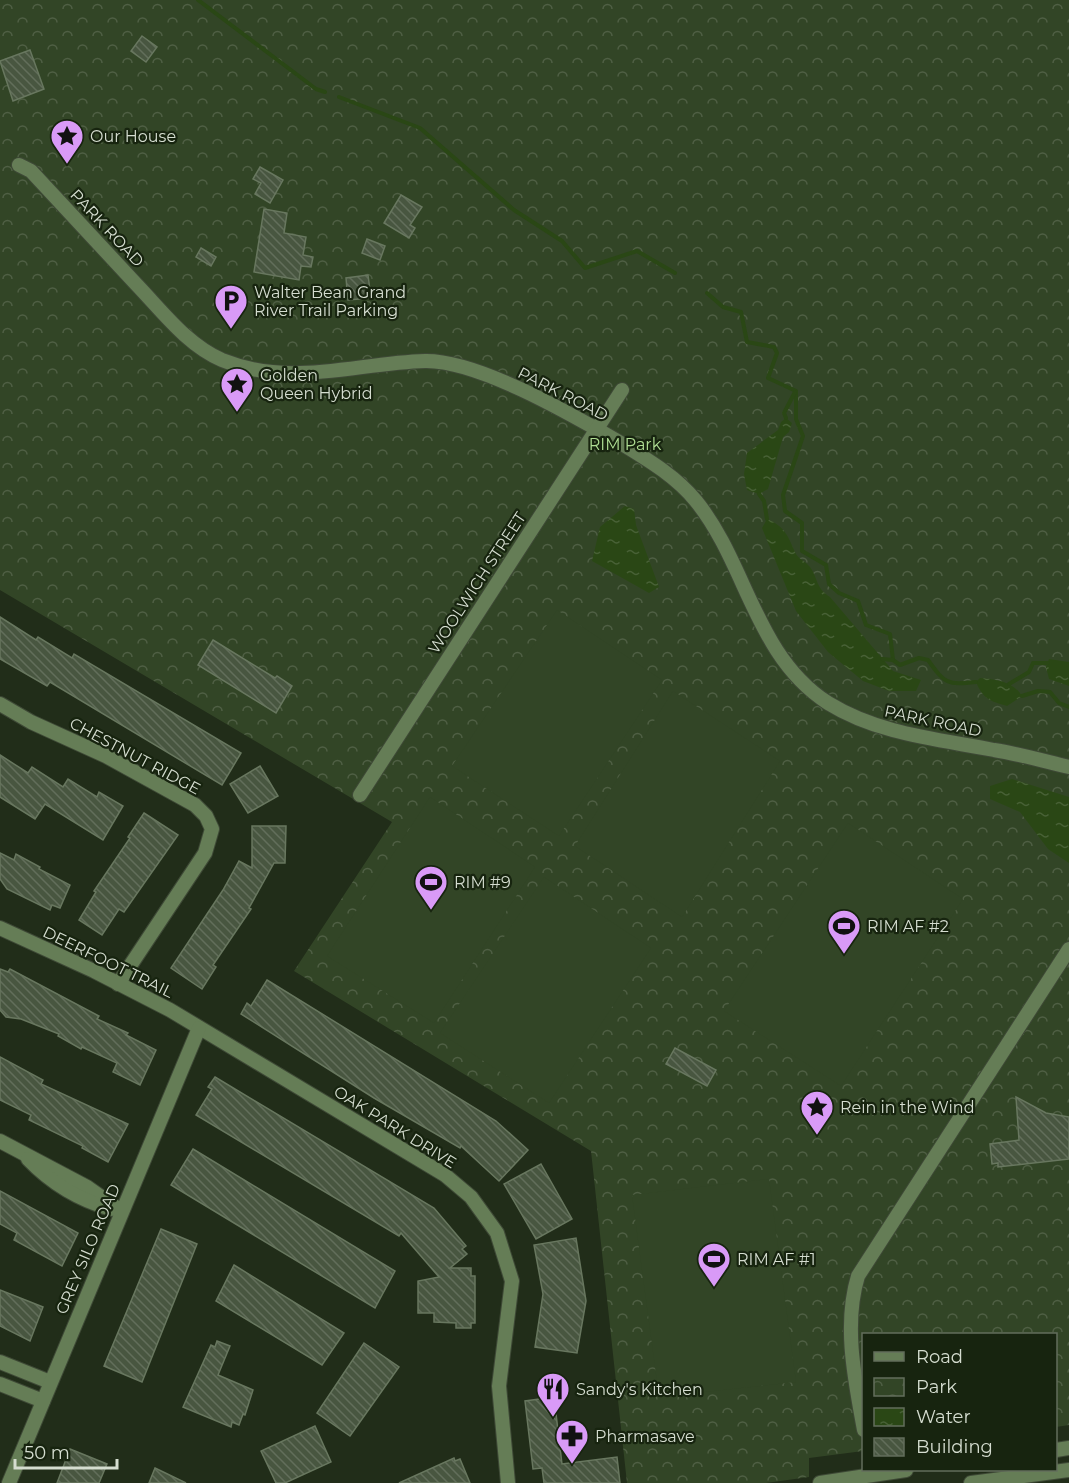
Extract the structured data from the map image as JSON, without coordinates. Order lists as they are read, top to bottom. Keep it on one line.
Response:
{"streets":{"street":["PARK ROAD","WOOLWICH STREET","CHESTNUT RIDGE","DEERFOOT TRAIL","OAK PARK DRIVE","GREY SILO ROAD"]},"crossings":[["PARK ROAD","WOOLWICH STREET"],["CHESTNUT RIDGE","DEERFOOT TRAIL"],["DEERFOOT TRAIL","OAK PARK DRIVE"],["DEERFOOT TRAIL","GREY SILO ROAD"],["OAK PARK DRIVE","GREY SILO ROAD"]],"parks":["RIM Park"],"places":{"place":["Our House","Golden Queen Hybrid","Rein in the Wind"],"parking":["Walter Bean Grand River Trail Parking"],"sports":["RIM #9","RIM AF #2","RIM AF #1"],"restaurant":["Sandy's Kitchen"],"pharmacy":["Pharmasave"]},"legend":["Road","Park","Water","Building"],"scale_bar":"50 m"}
